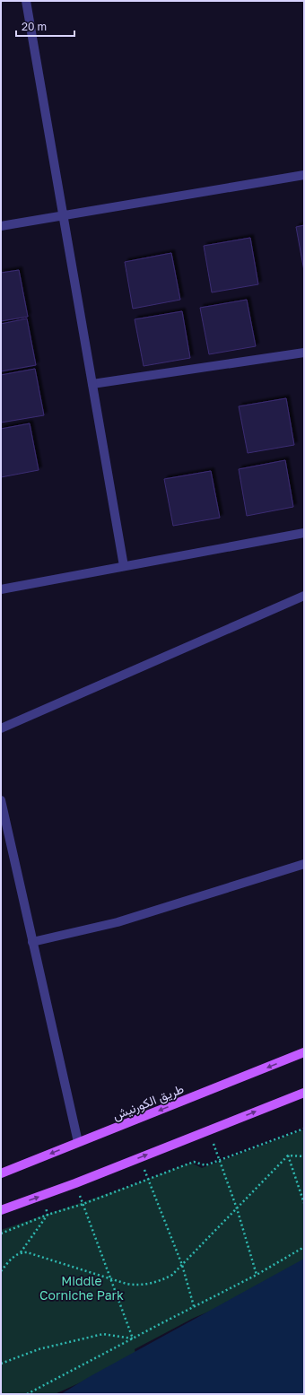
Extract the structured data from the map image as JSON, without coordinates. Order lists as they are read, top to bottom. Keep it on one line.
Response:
{"streets":{"main road":["طريق الكورنيش"]},"parks":["Middle Corniche Park"],"scale_bar":"20 m"}
